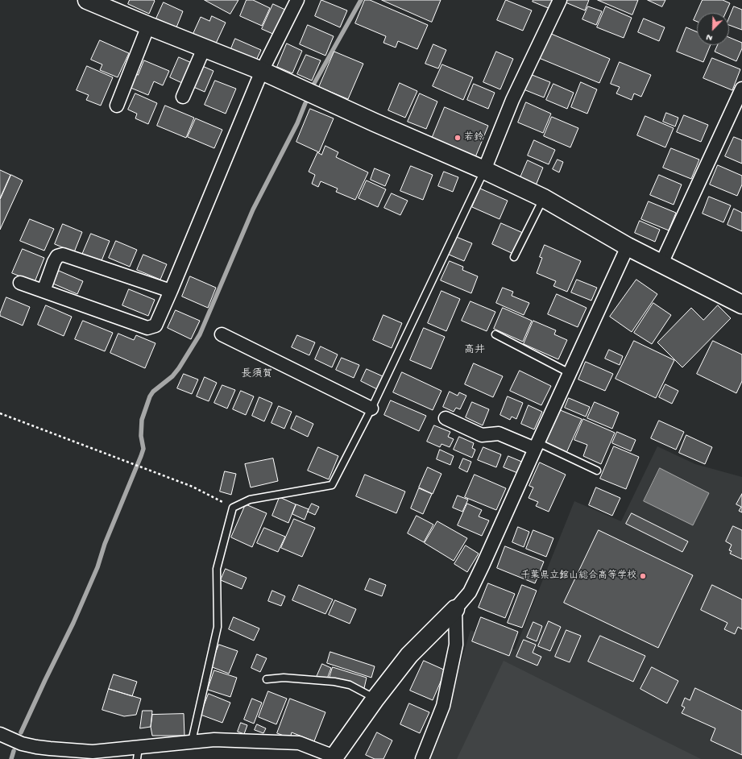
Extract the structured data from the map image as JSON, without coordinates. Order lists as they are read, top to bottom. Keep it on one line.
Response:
{"districts":["高井","長須賀"],"places":["若鈴","千葉県立館山総合高等学校"],"north":"bottom left"}
